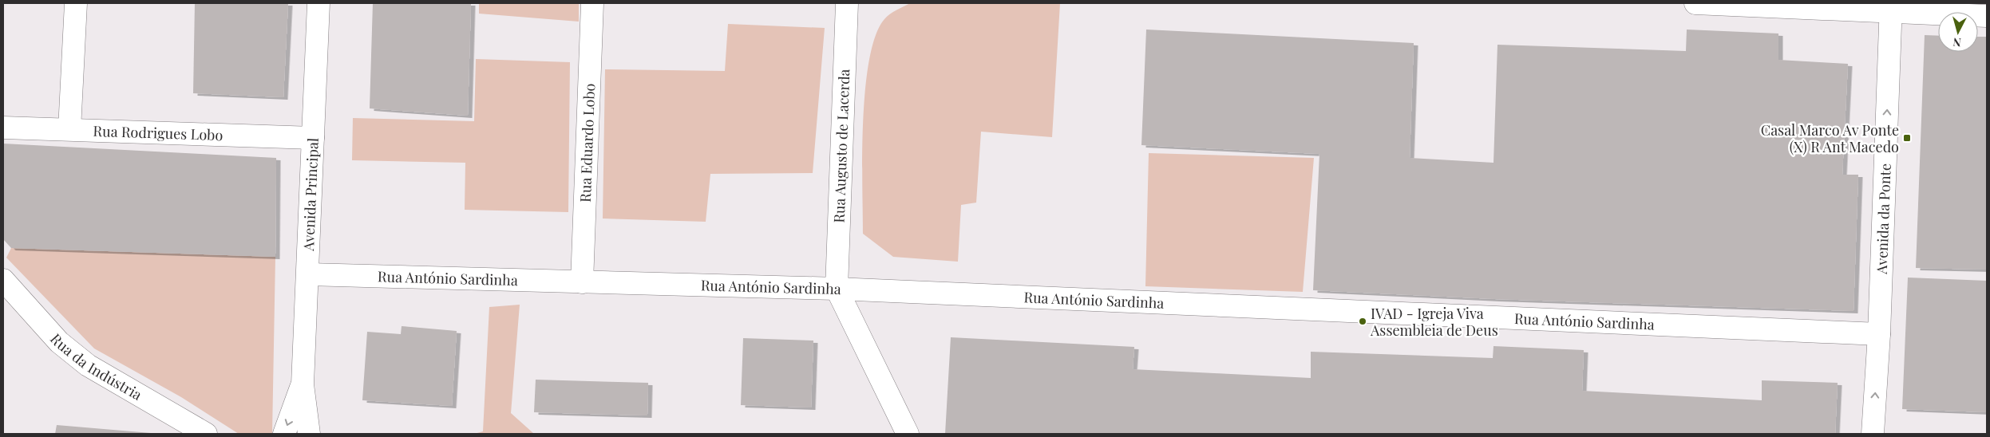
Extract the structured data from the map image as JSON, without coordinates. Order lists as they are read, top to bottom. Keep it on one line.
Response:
{"streets":{"street":["Rua Rodrigues Lobo","Rua Eduardo Lobo","Rua Augusto de Lacerda","Avenida Principal","Avenida da Ponte","Rua António Sardinha","Rua da Indústria"]},"crossings":[["Rua Rodrigues Lobo","Avenida Principal"],["Rua Eduardo Lobo","Rua António Sardinha"],["Rua Augusto de Lacerda","Rua António Sardinha"],["Avenida Principal","Rua António Sardinha"],["Avenida da Ponte","Rua António Sardinha"]],"one_way":["Avenida da Ponte"],"places":{"transit":["Casal Marco Av Ponte (X) R Ant Macedo"],"other":["IVAD - Igreja Viva Assembleia de Deus"]},"north":"bottom"}
